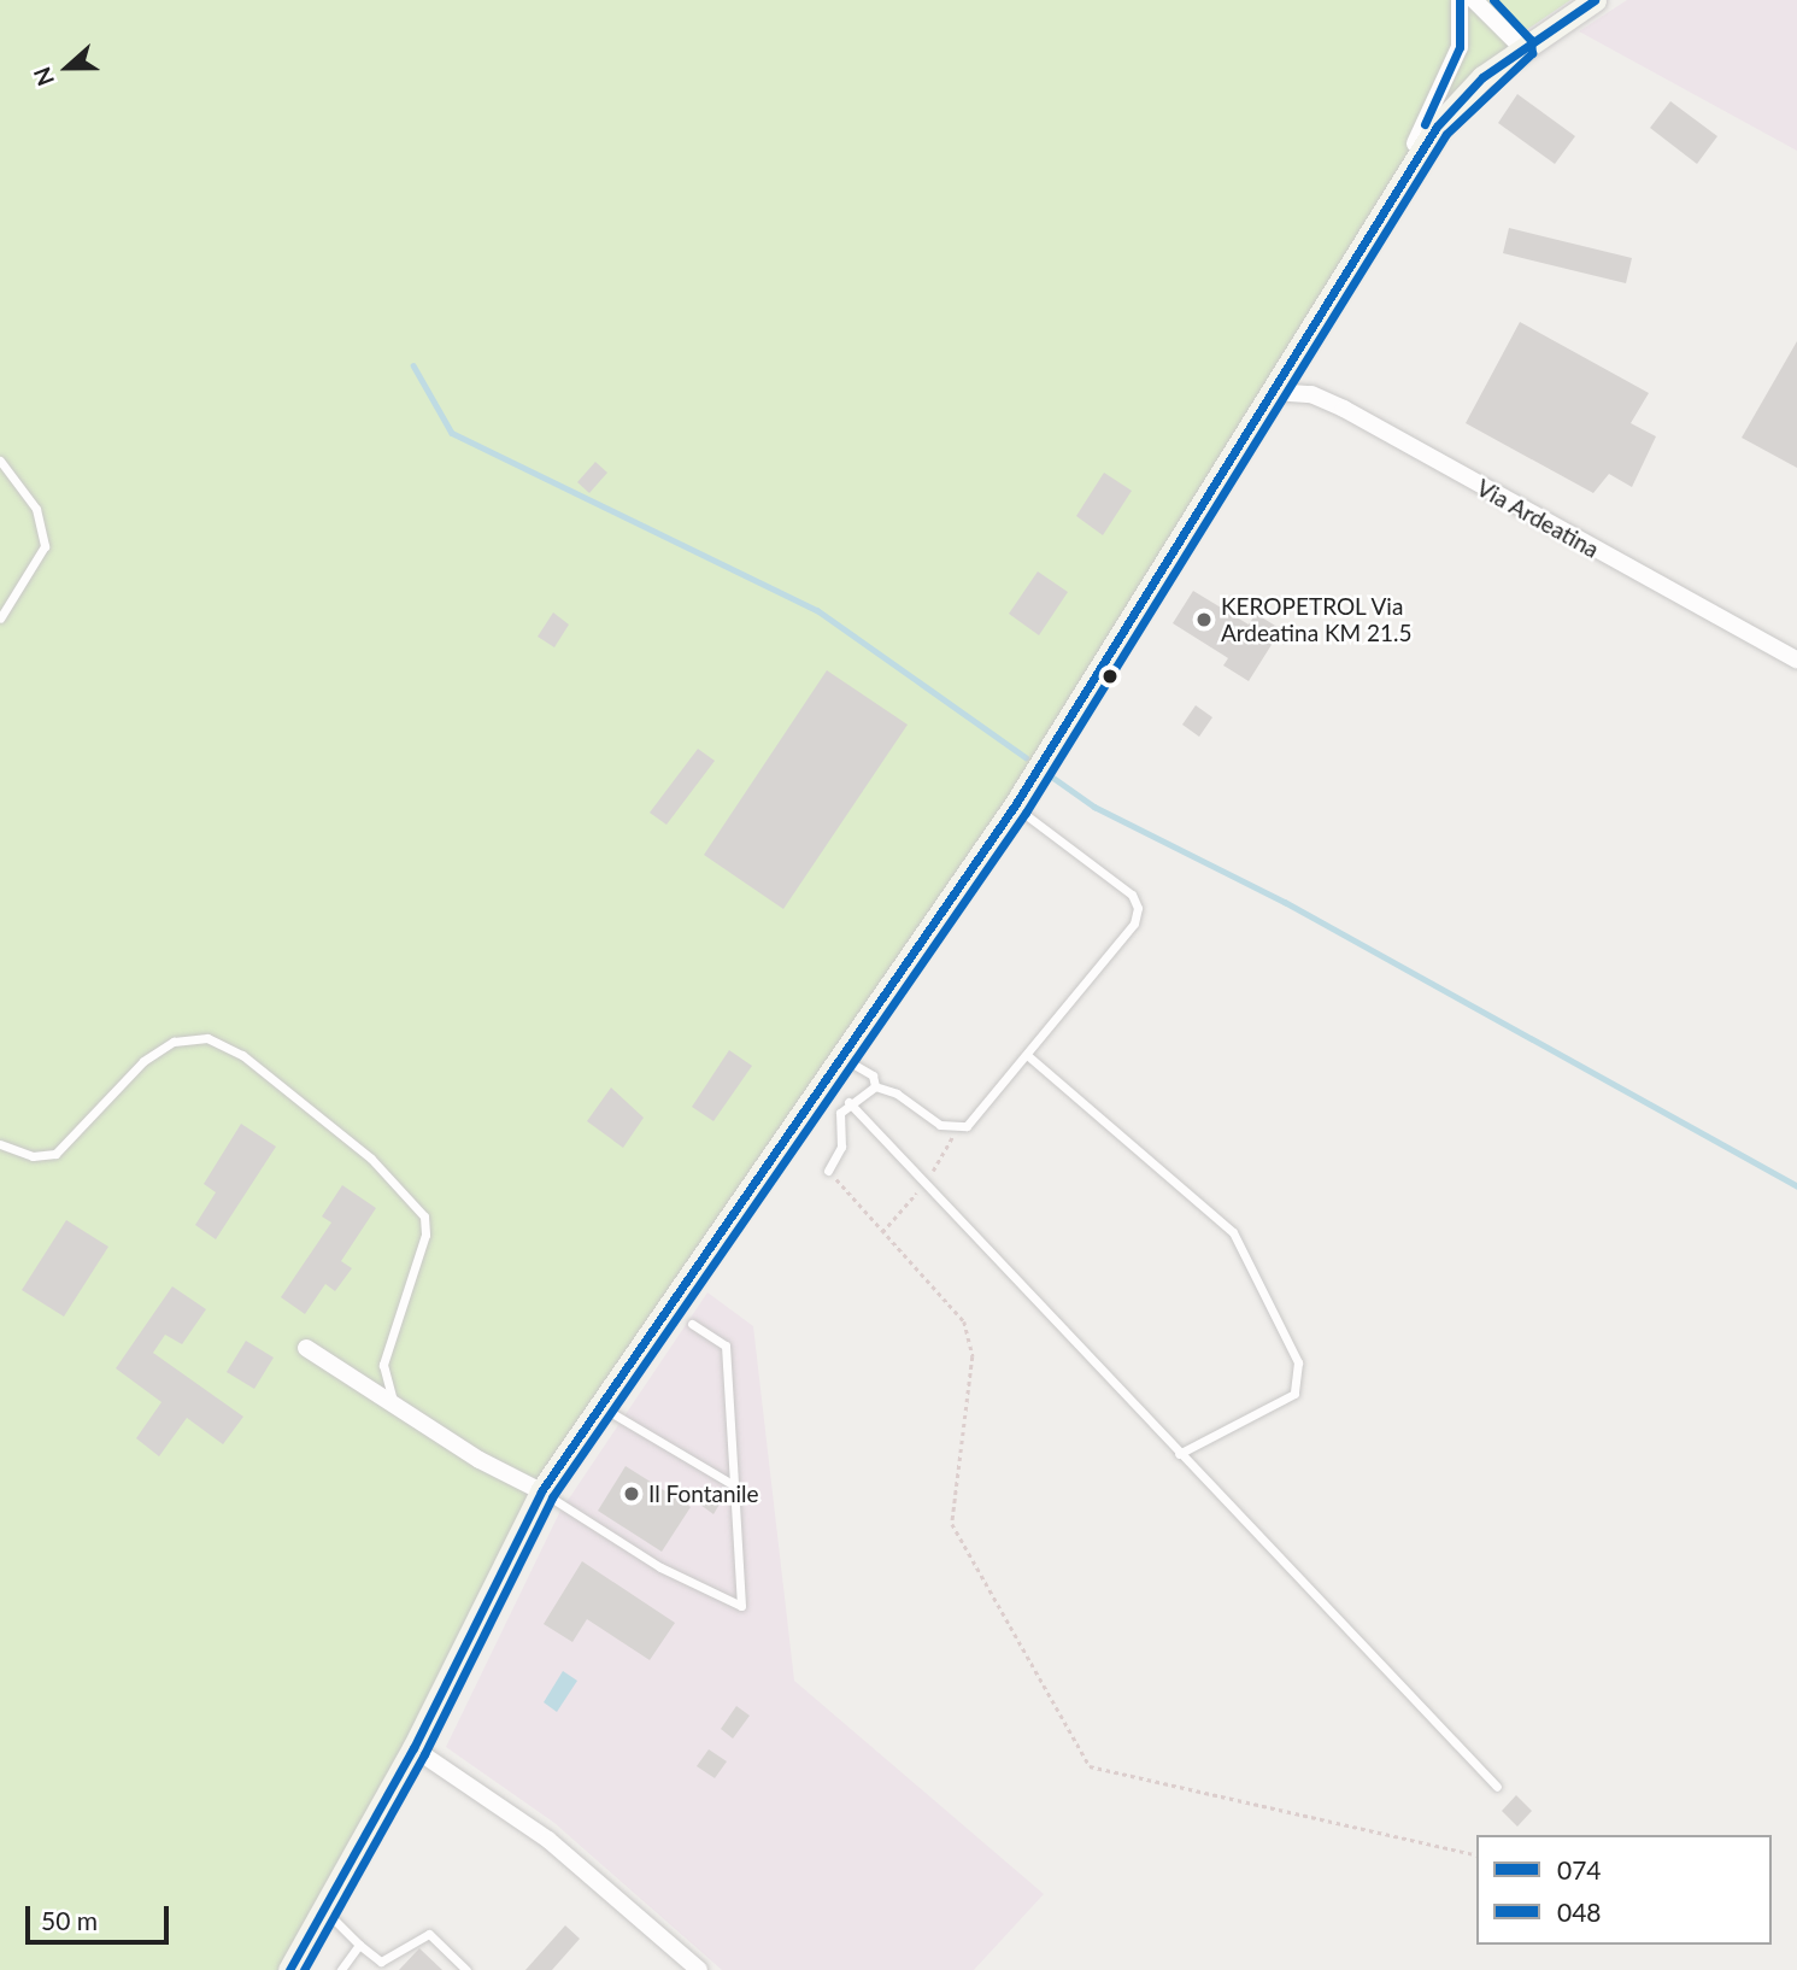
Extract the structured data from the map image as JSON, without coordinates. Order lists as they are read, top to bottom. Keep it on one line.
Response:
{"streets":{"street":["Via Ardeatina"]},"places":["KEROPETROL Via Ardeatina KM 21.5","Il Fontanile"],"lines":["transit line 074","transit line 048"],"legend":["074","048"],"scale_bar":"50 m","north":"left"}
